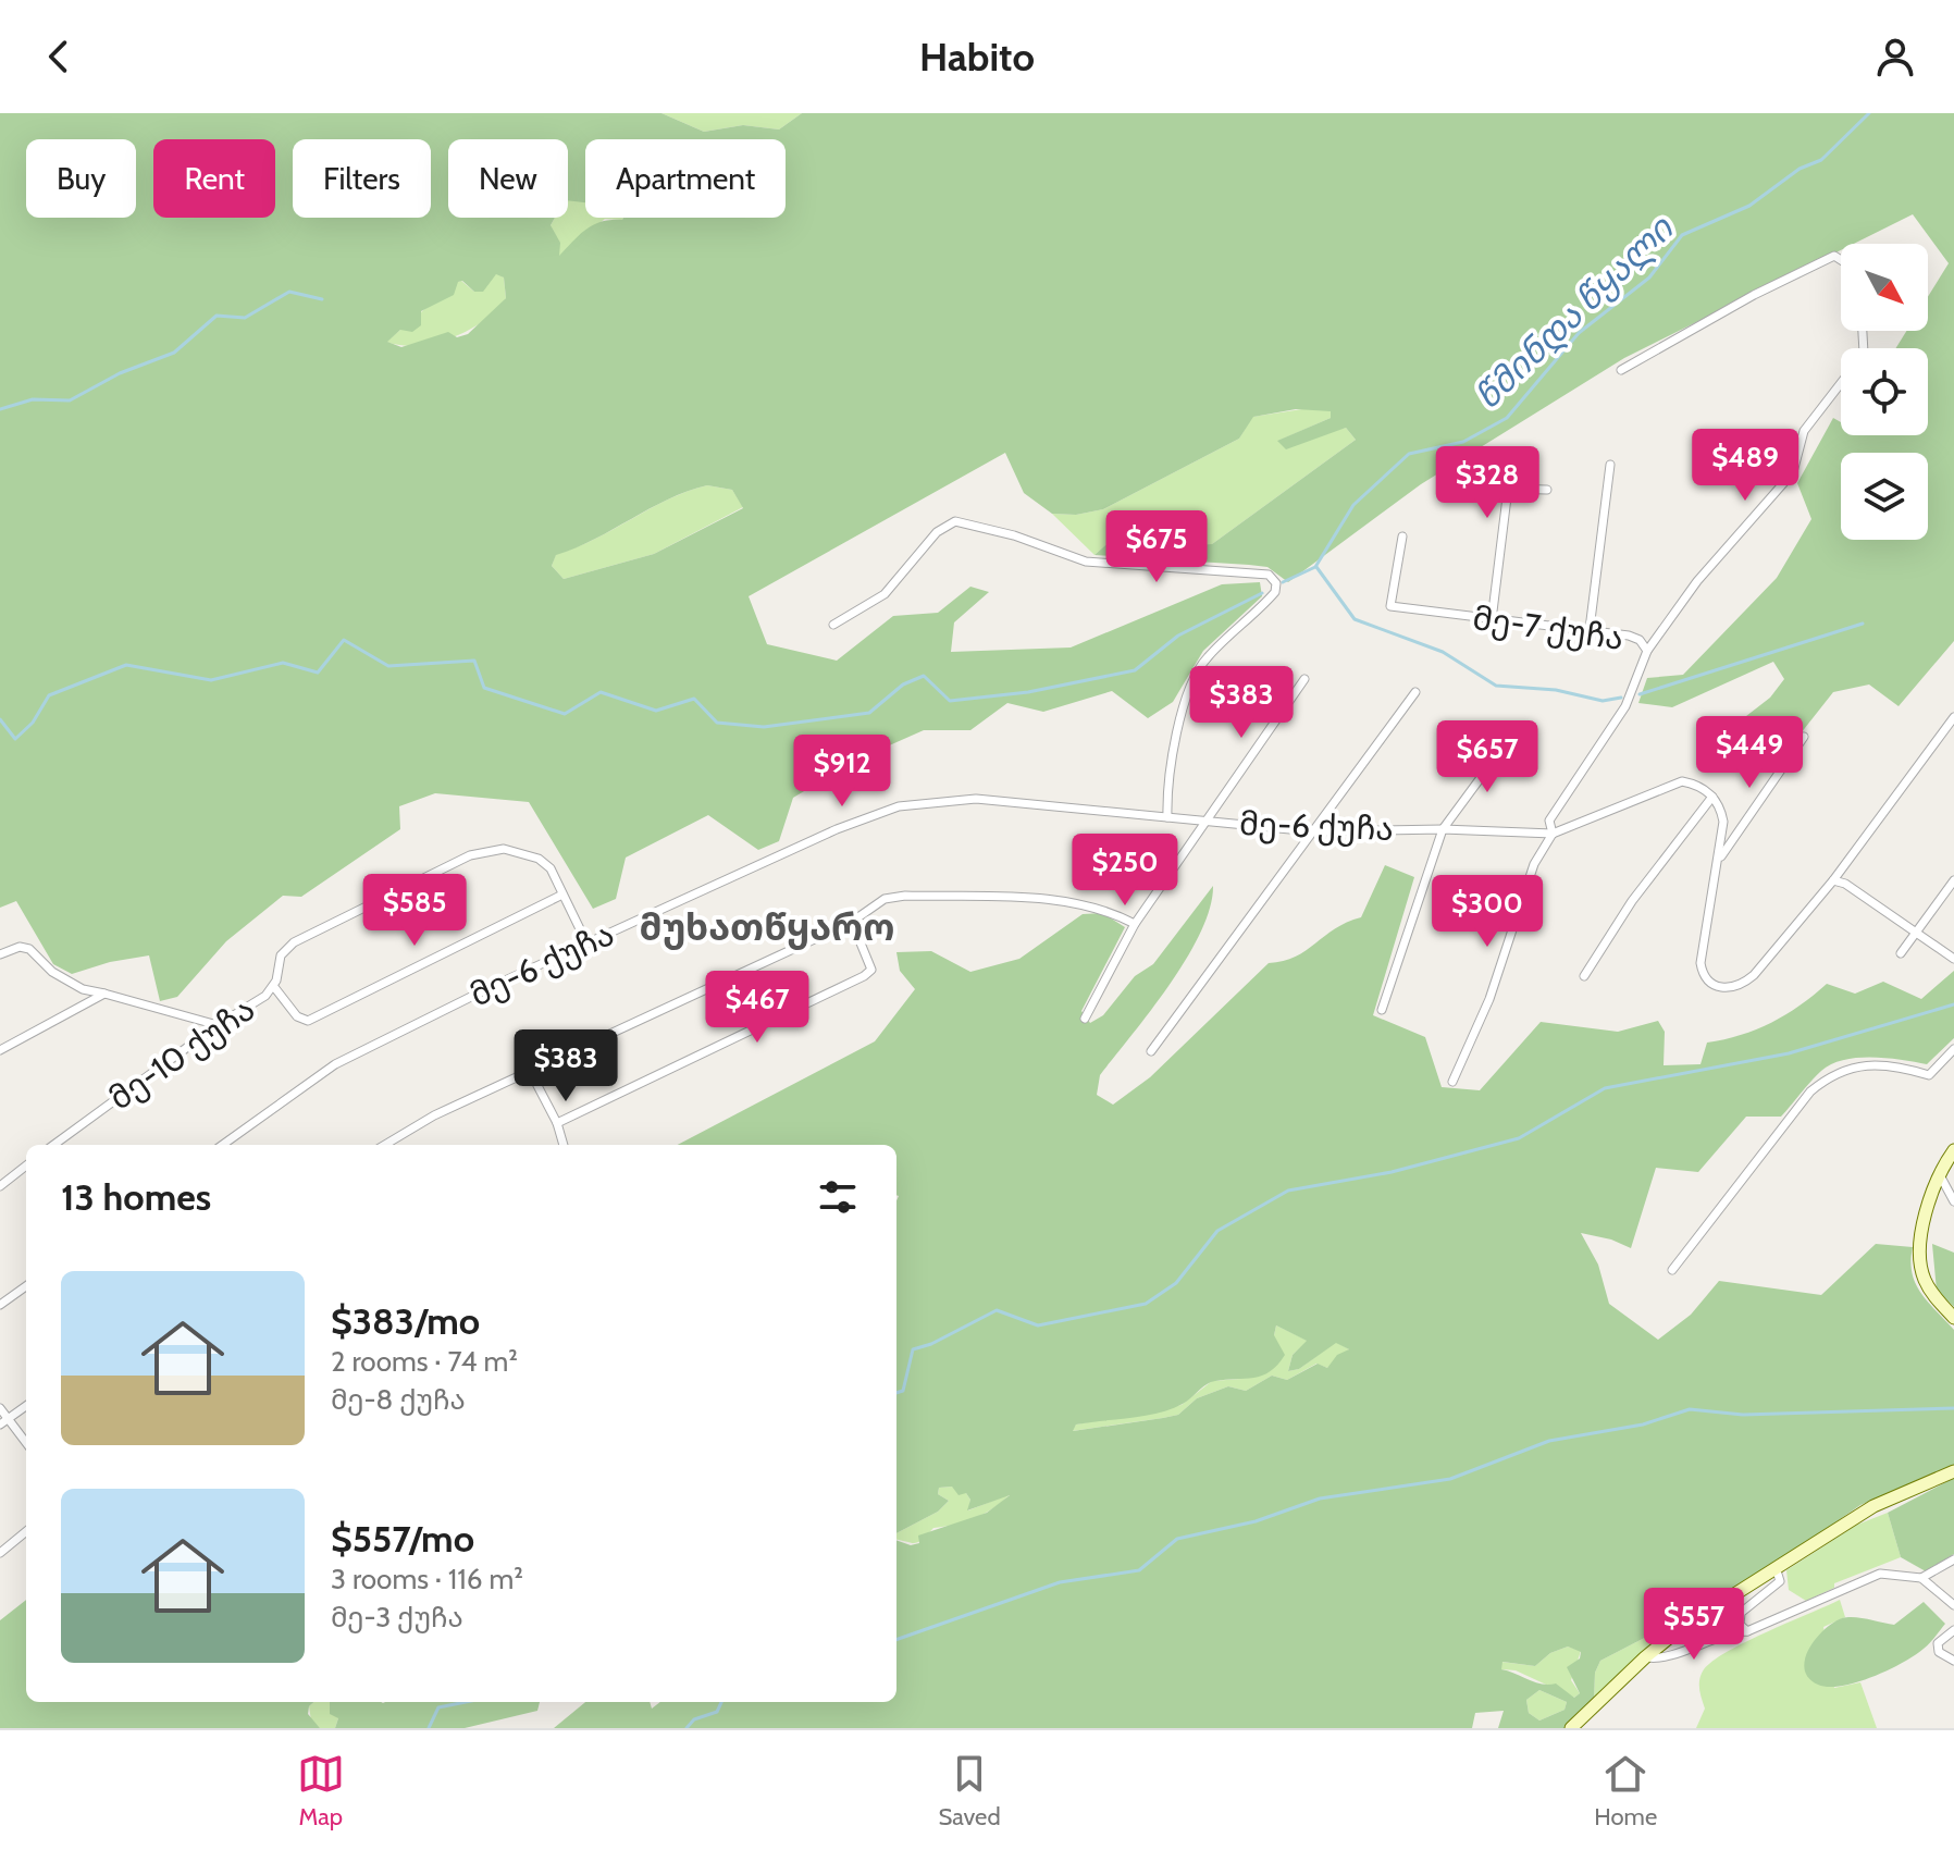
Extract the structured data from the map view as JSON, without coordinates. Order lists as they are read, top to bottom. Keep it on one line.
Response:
{"streets":{"street":["მე-7 ქუჩა","მე-6 ქუჩა","მე-10 ქუჩა"]},"crossings":[["მე-7 ქუჩა","მე-6 ქუჩა"],["მე-6 ქუჩა","მე-10 ქუჩა"]],"districts":["მუხათწყარო"],"water":["წმინდა წყალი"],"north":"bottom right","page":{"header":"Habito","chip":["Buy","Rent","Filters","New","Apartment"],"price":["$489","$328","$675","$383","$449","$657","$912","$250","$585","$300","$467","$383","$557"],"heading":"13 homes","list":[{"name":"$383/mo","note":"2 rooms · 74 m² · მე-8 ქუჩა"},{"name":"$557/mo","note":"3 rooms · 116 m² · მე-3 ქუჩა"}],"tabs":["Map","Saved","Home"]}}
